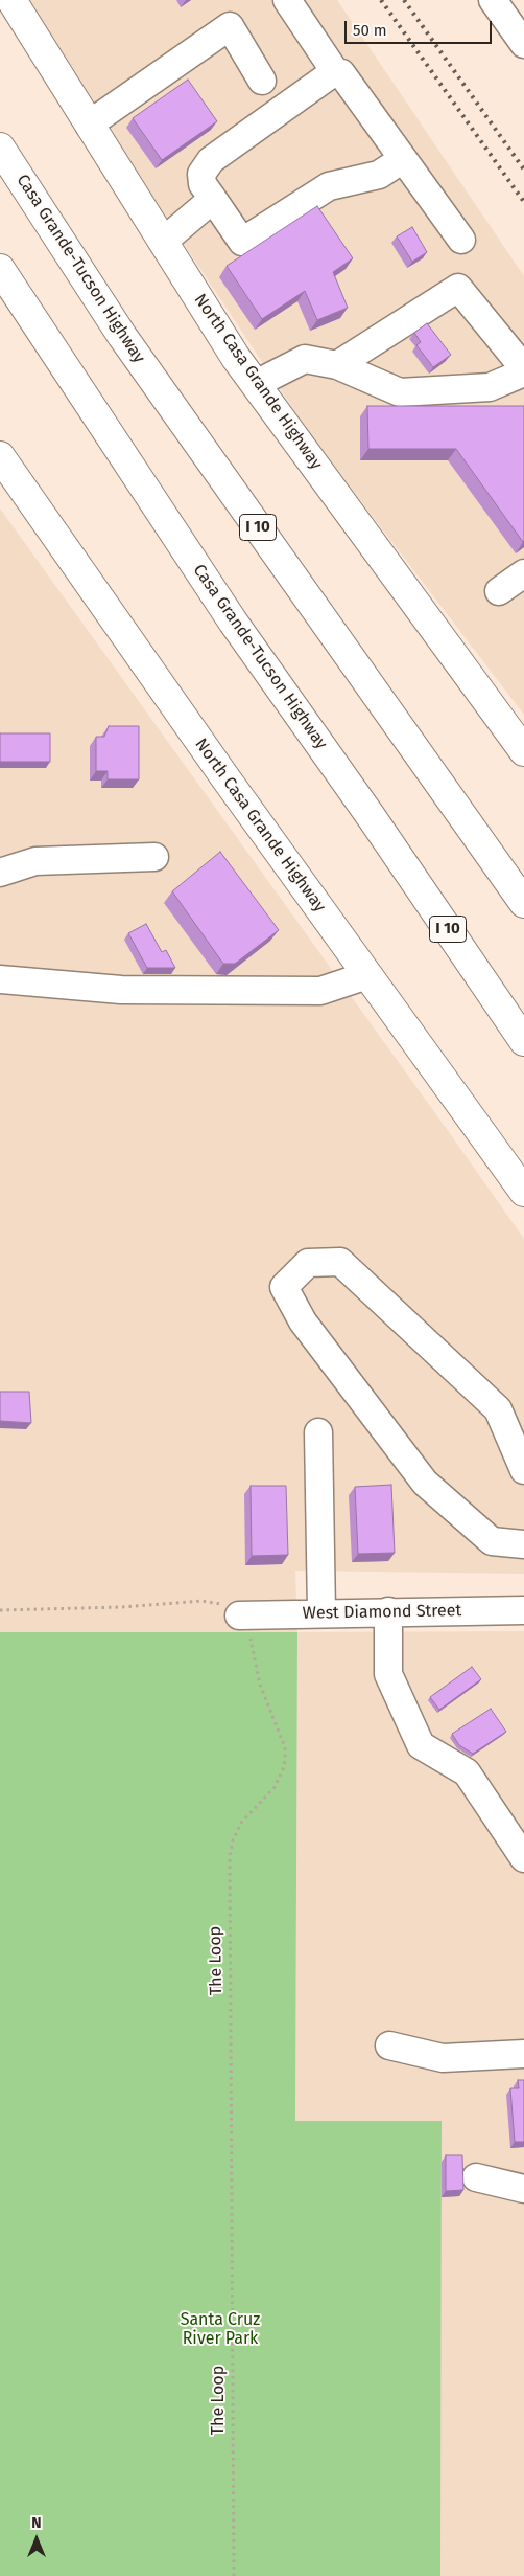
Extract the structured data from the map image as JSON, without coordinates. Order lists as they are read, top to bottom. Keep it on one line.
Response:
{"streets":{"main road":["Casa Grande-Tucson Highway","North Casa Grande Highway","I 10"],"street":["West Diamond Street"],"path":["The Loop"]},"crossings":[["West Diamond Street","The Loop"]],"parks":["Santa Cruz River Park"],"scale_bar":"50 m","north":"top"}
